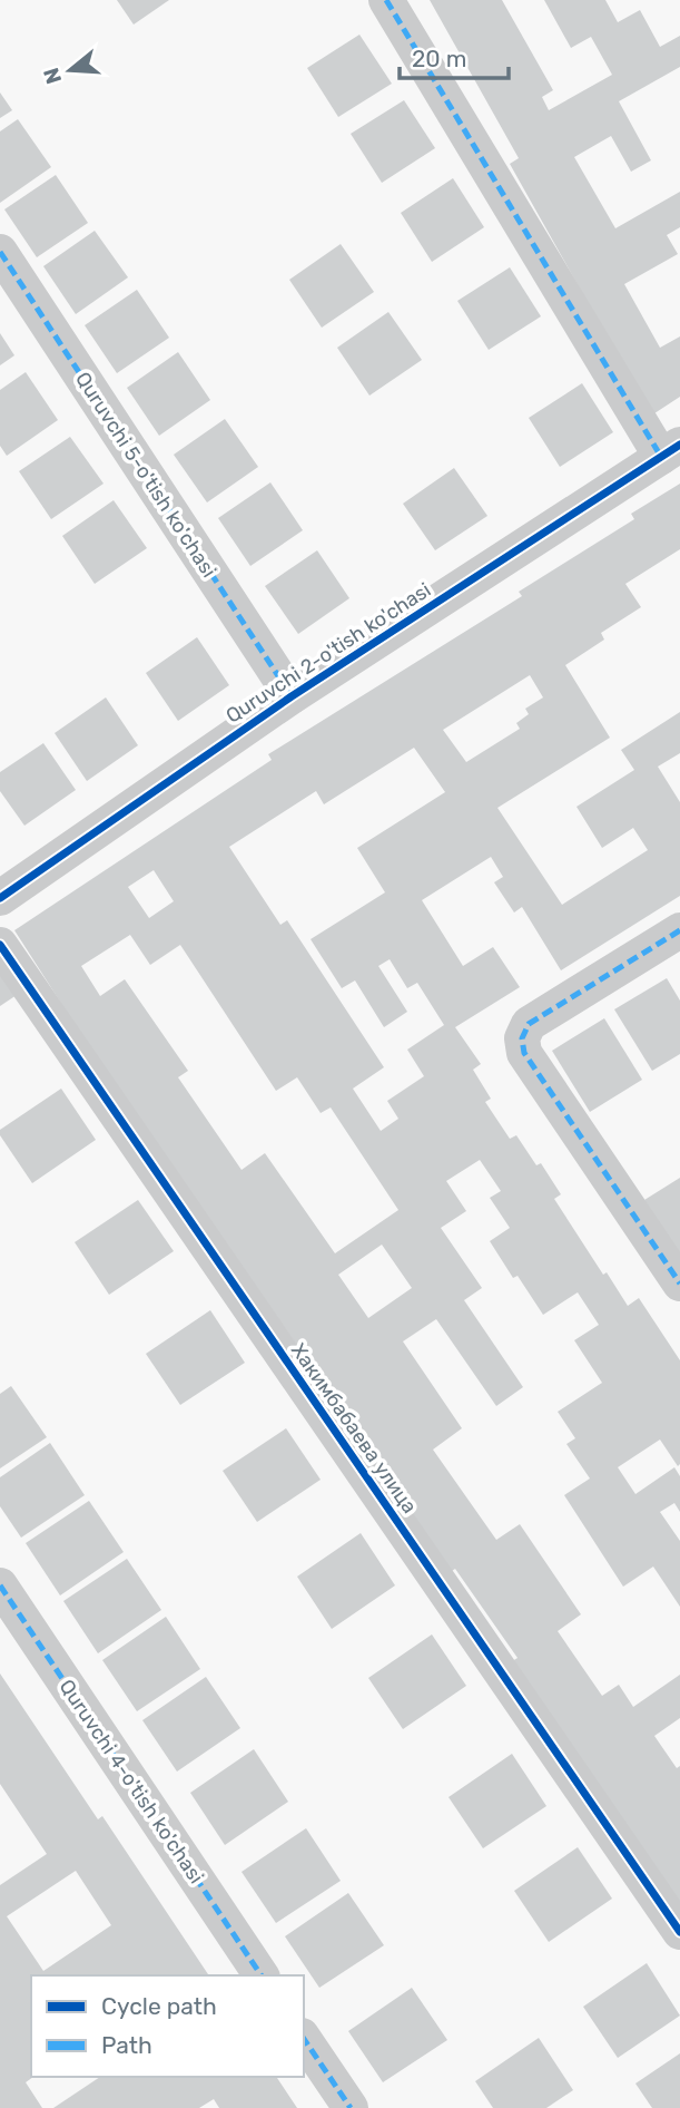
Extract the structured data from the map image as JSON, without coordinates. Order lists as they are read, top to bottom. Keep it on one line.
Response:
{"streets":{"street":["Quruvchi 5-o'tish ko'chasi","Quruvchi 2-o'tish ko'chasi","Хакимбабаева улица","Quruvchi 4-o'tish ko'chasi"]},"crossings":[["Quruvchi 5-o'tish ko'chasi","Quruvchi 2-o'tish ko'chasi"]],"legend":["Cycle path","Path"],"scale_bar":"20 m","north":"left"}
